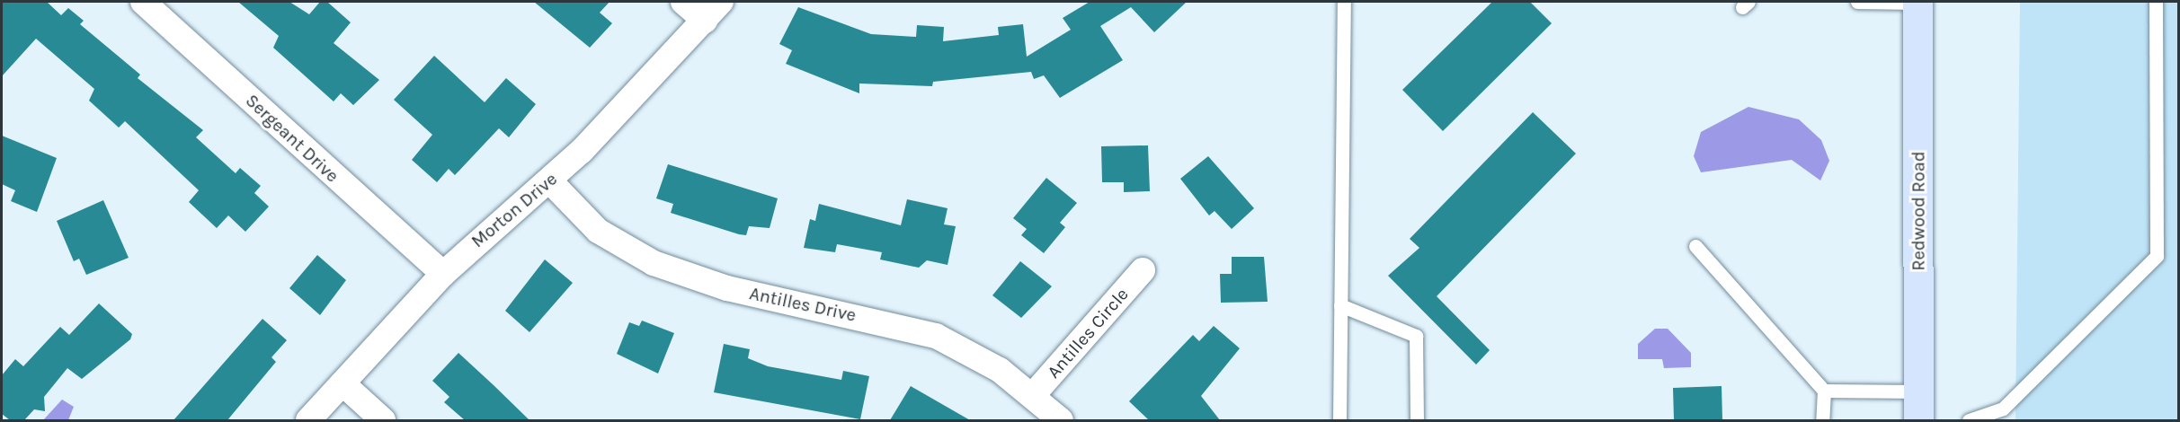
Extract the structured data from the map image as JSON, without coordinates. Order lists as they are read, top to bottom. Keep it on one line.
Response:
{"streets":{"main road":["Redwood Road"],"street":["Sergeant Drive","Morton Drive","Antilles Drive","Antilles Circle"]},"crossings":[["Sergeant Drive","Morton Drive"],["Morton Drive","Antilles Drive"],["Antilles Drive","Antilles Circle"]]}
